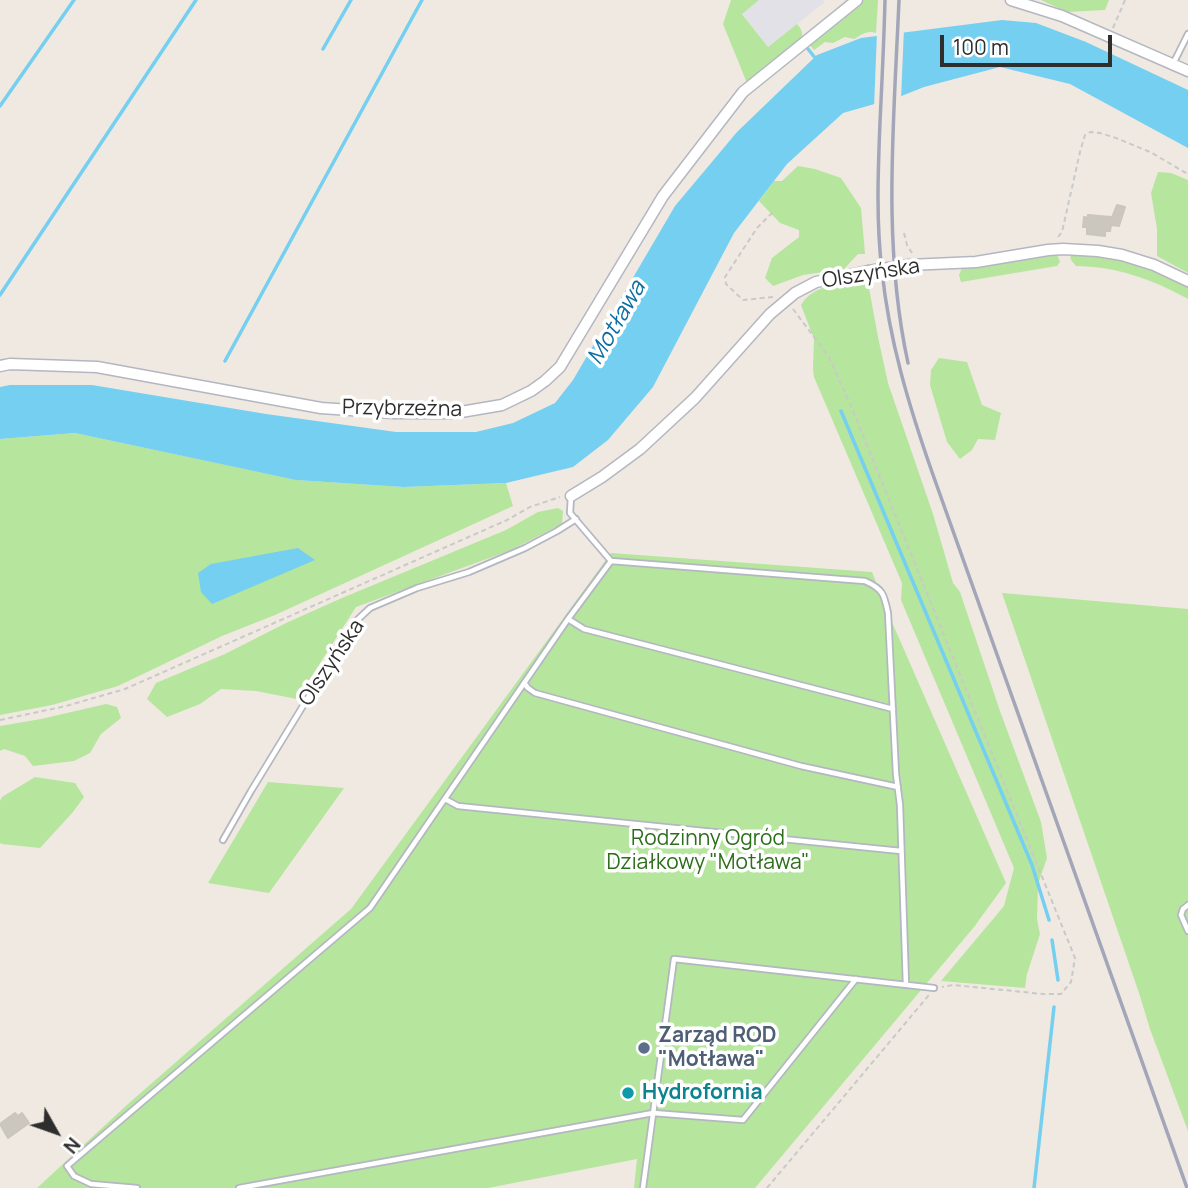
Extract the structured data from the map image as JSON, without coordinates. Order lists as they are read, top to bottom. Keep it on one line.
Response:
{"streets":{"street":["Olszyńska","Przybrzeżna"]},"water":["Motława"],"parks":["Rodzinny Ogród Działkowy \"Motława\""],"places":["Zarząd ROD \"Motława\"","Hydrofornia"],"scale_bar":"100 m","north":"bottom right"}
